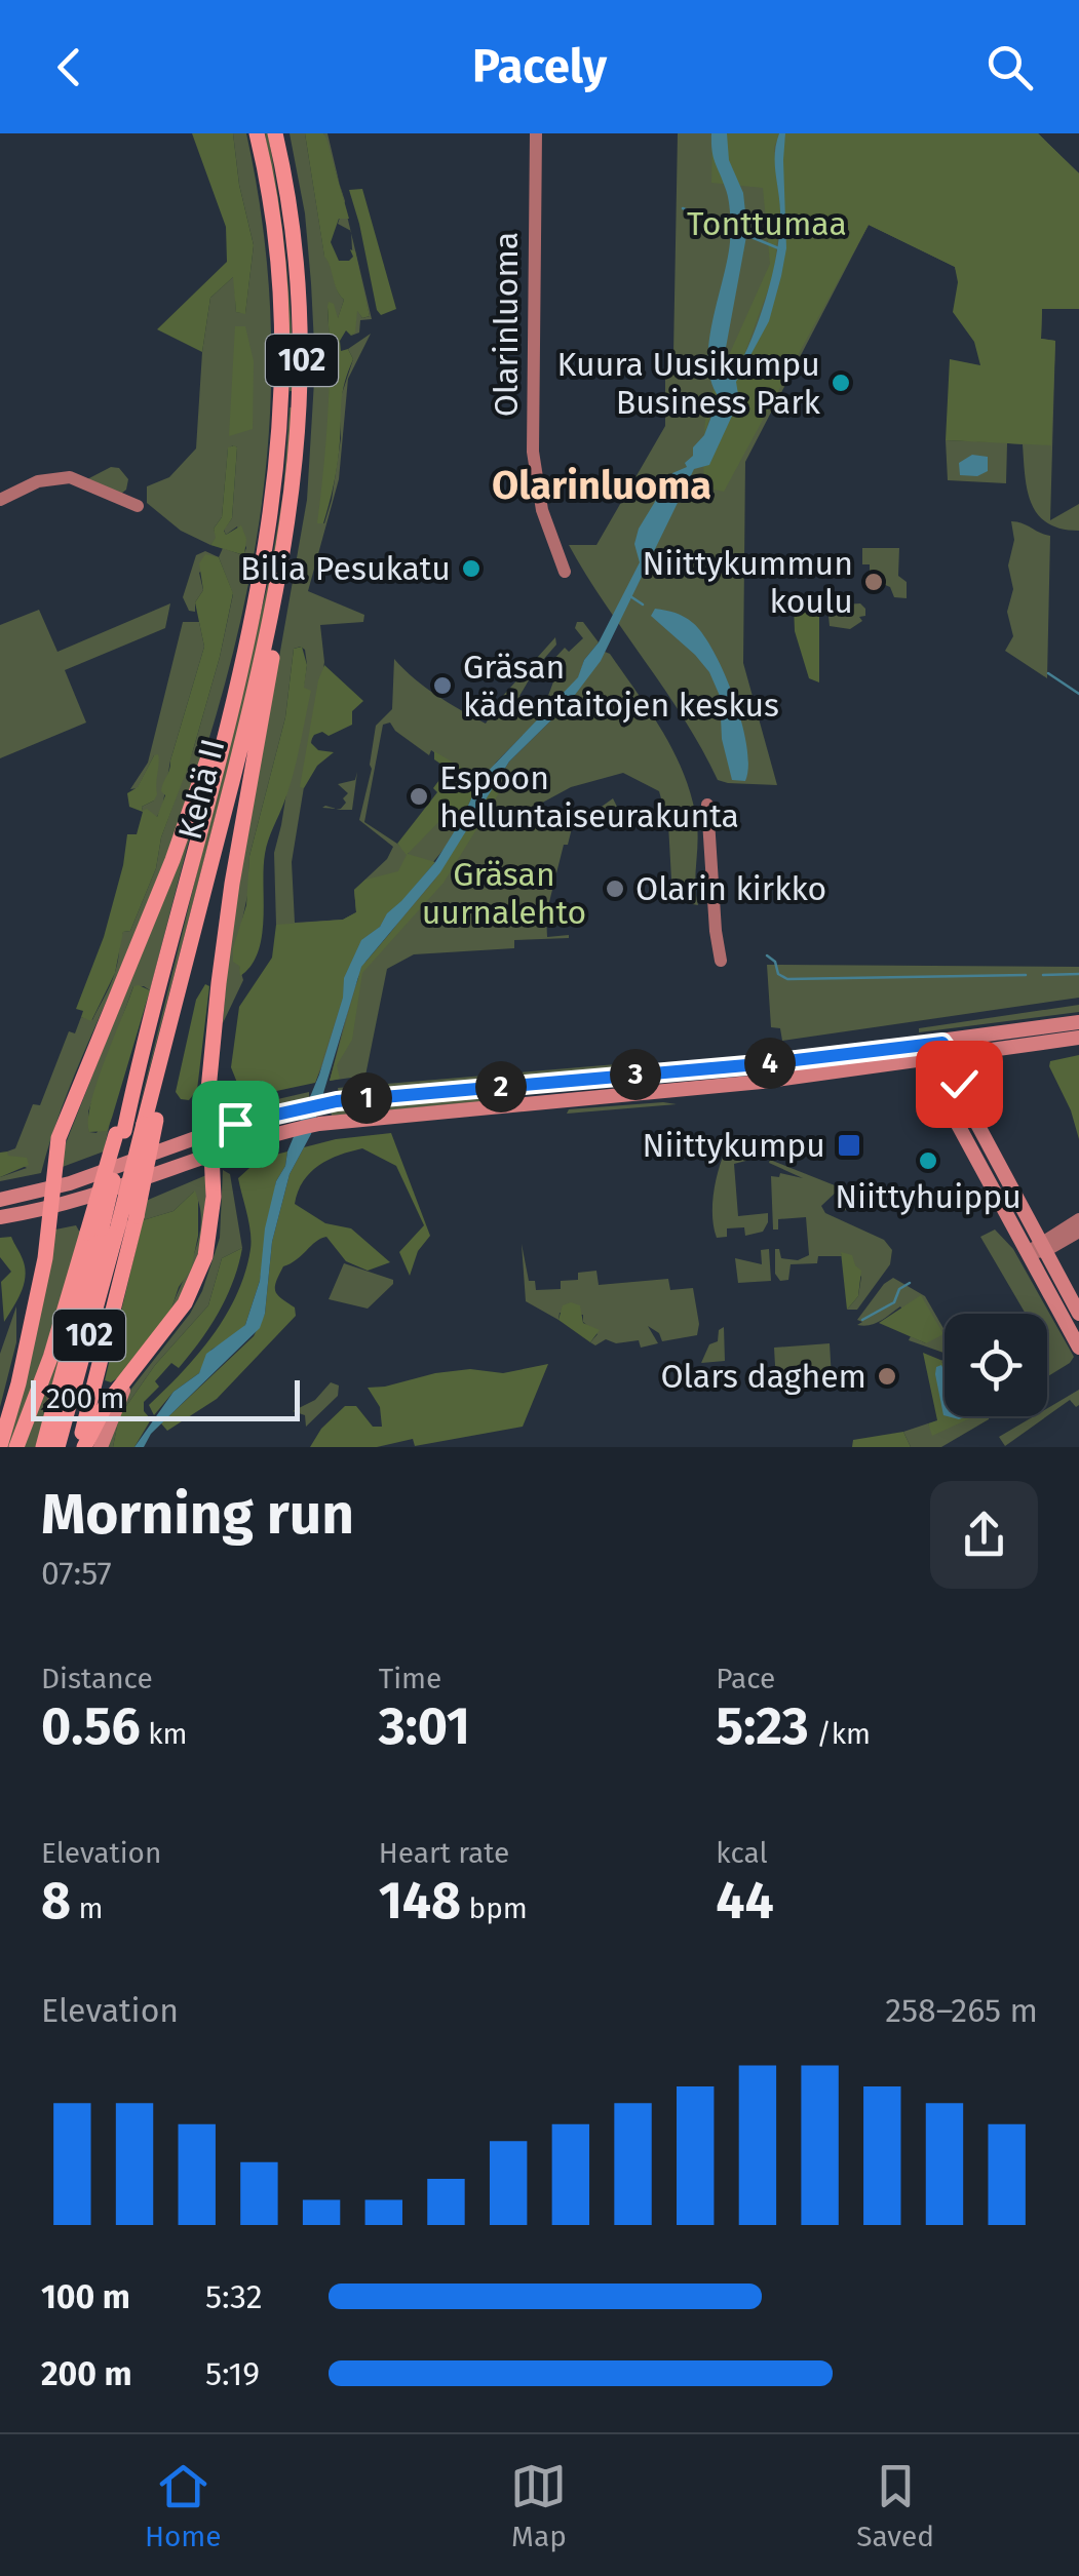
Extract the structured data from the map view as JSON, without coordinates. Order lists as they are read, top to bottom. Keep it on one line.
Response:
{"streets":{"highway":["102","Kehä II"],"main road":["Olarinluoma"]},"crossings":[["102","Kehä II"]],"districts":["Olarinluoma"],"parks":["Tonttumaa","Gräsan uurnalehto"],"places":{"other":["Kuura Uusikumpu Business Park","Bilia Pesukatu","Niittykummun koulu","Gräsan kädentaitojen keskus","Espoon helluntaiseurakunta","Olarin kirkko","Niittyhuippu","Olars daghem"],"transit":["Niittykumpu"]},"scale_bar":"200 m","page":{"header":"Pacely","pins":["4","3","2","1"],"scale":"200 m","heading":["Morning run","07:57"],"stats":[["Distance","0.56 km"],["Time","3:01"],["Pace","5:23 /km"],["Elevation","8 m"],["Heart rate","148 bpm"],["kcal","44"]],"chart":["Elevation","258–265 m"],"list":[{"name":"100 m","note":"5:32"},{"name":"200 m","note":"5:19"}],"tabs":["Home","Map","Saved"]}}
